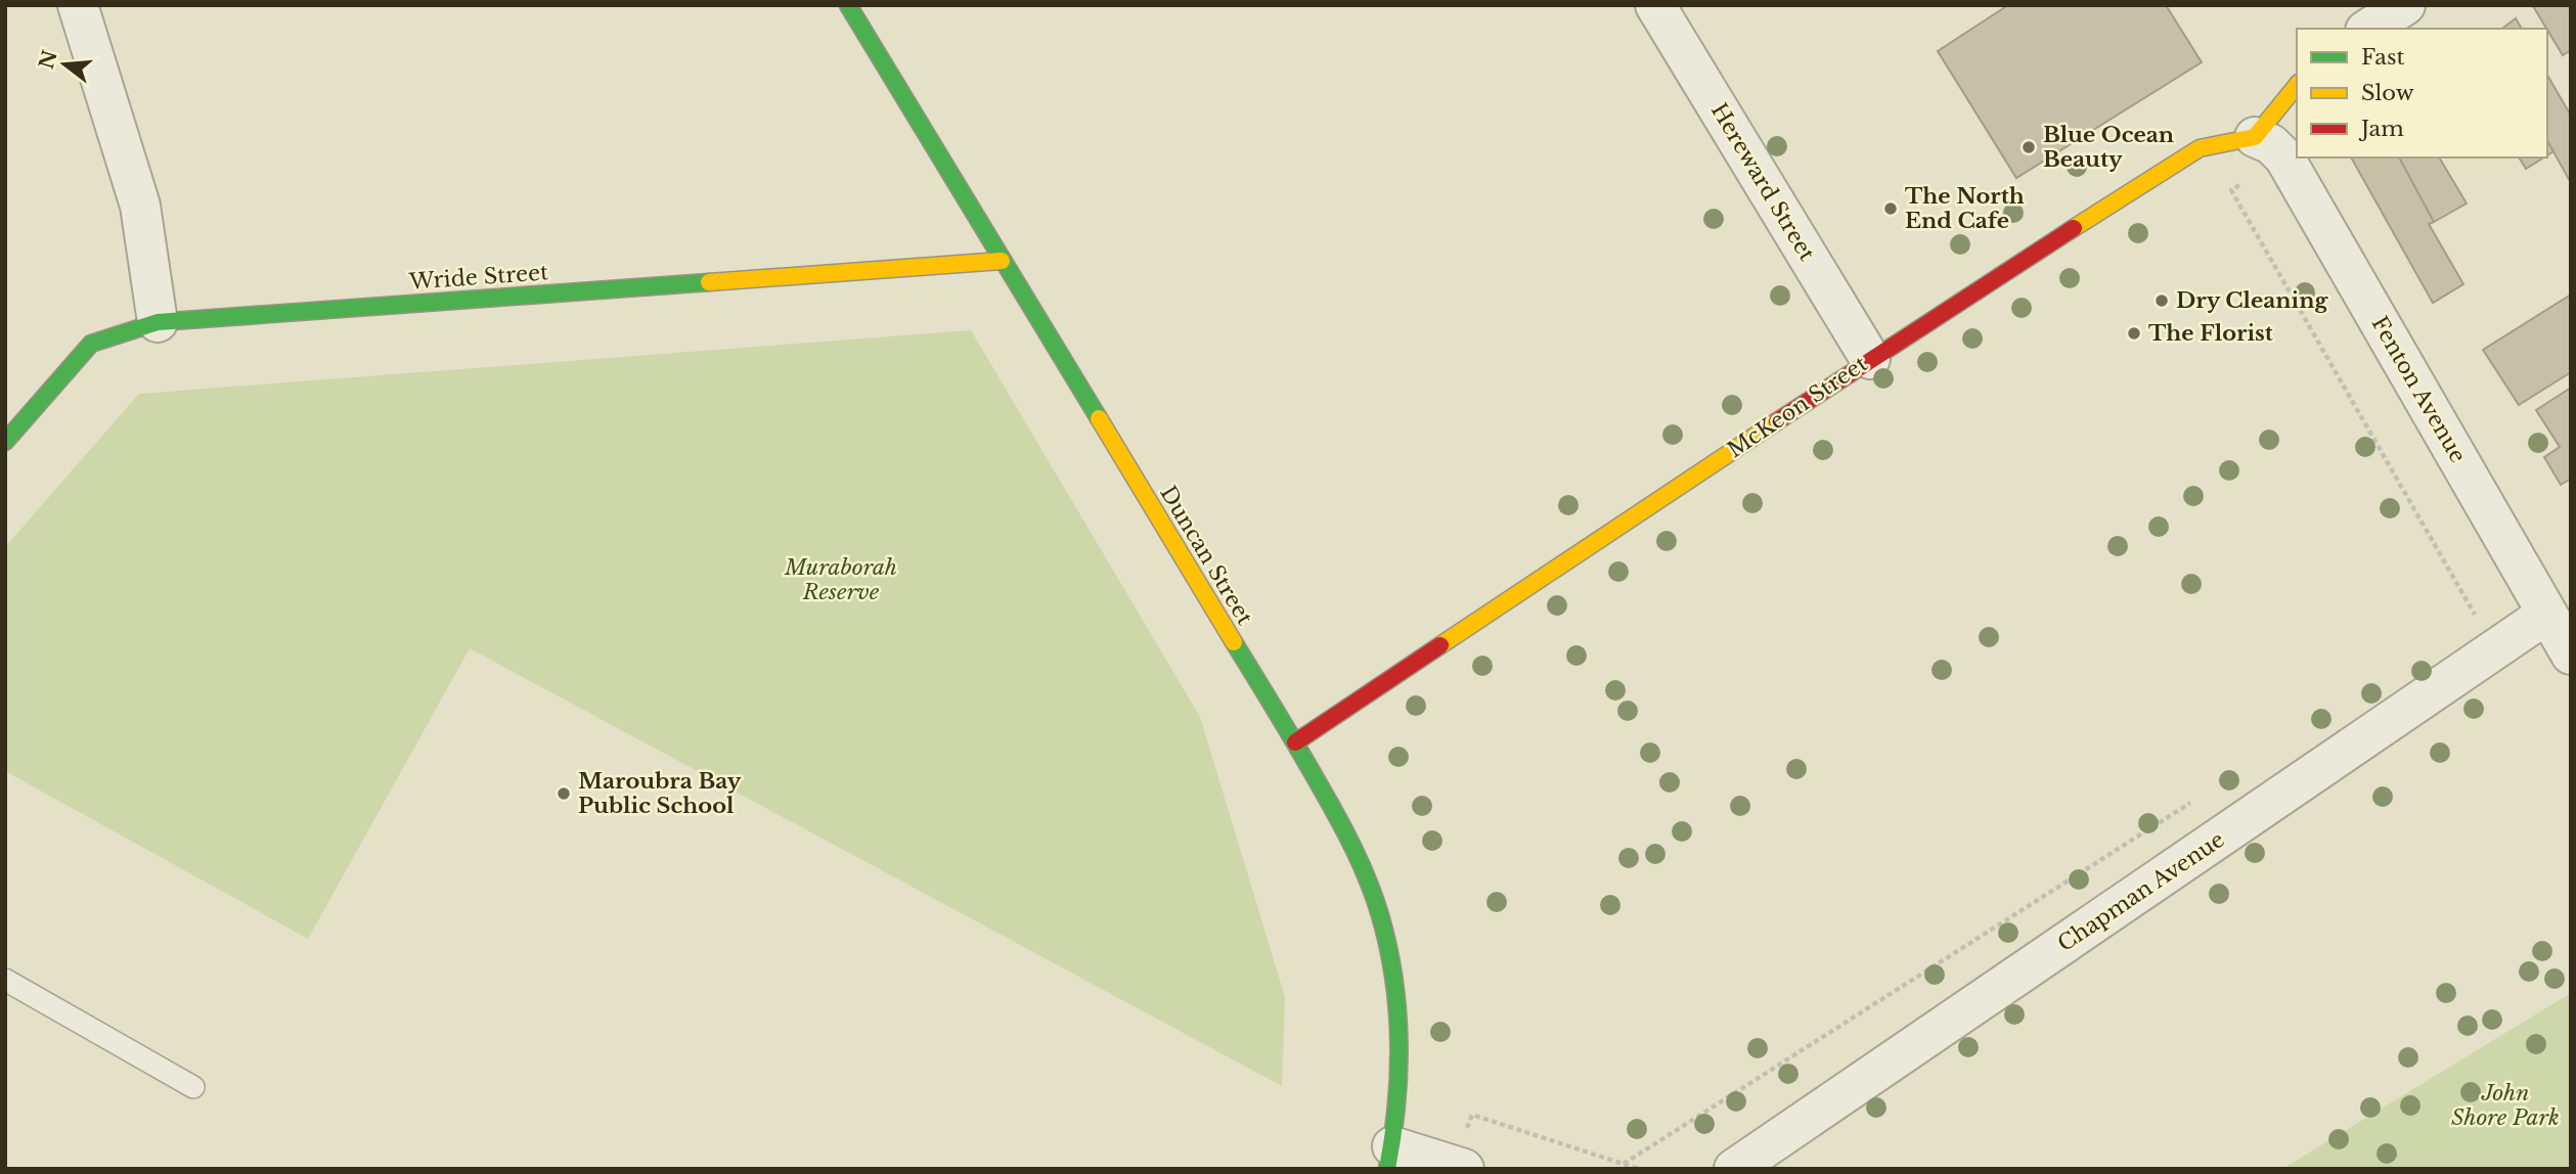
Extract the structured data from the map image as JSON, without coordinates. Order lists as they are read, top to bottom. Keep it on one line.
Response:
{"streets":{"street":["Hereward Street","Wride Street","Fenton Avenue","McKeon Street","Duncan Street","Chapman Avenue"]},"crossings":[["Hereward Street","McKeon Street"],["Wride Street","Duncan Street"],["Fenton Avenue","McKeon Street"],["Fenton Avenue","Chapman Avenue"],["McKeon Street","Duncan Street"]],"parks":["Muraborah Reserve","John Shore Park"],"places":["Blue Ocean Beauty","The North End Cafe","Dry Cleaning","The Florist","Maroubra Bay Public School"],"legend":["Fast","Slow","Jam"],"north":"left"}
